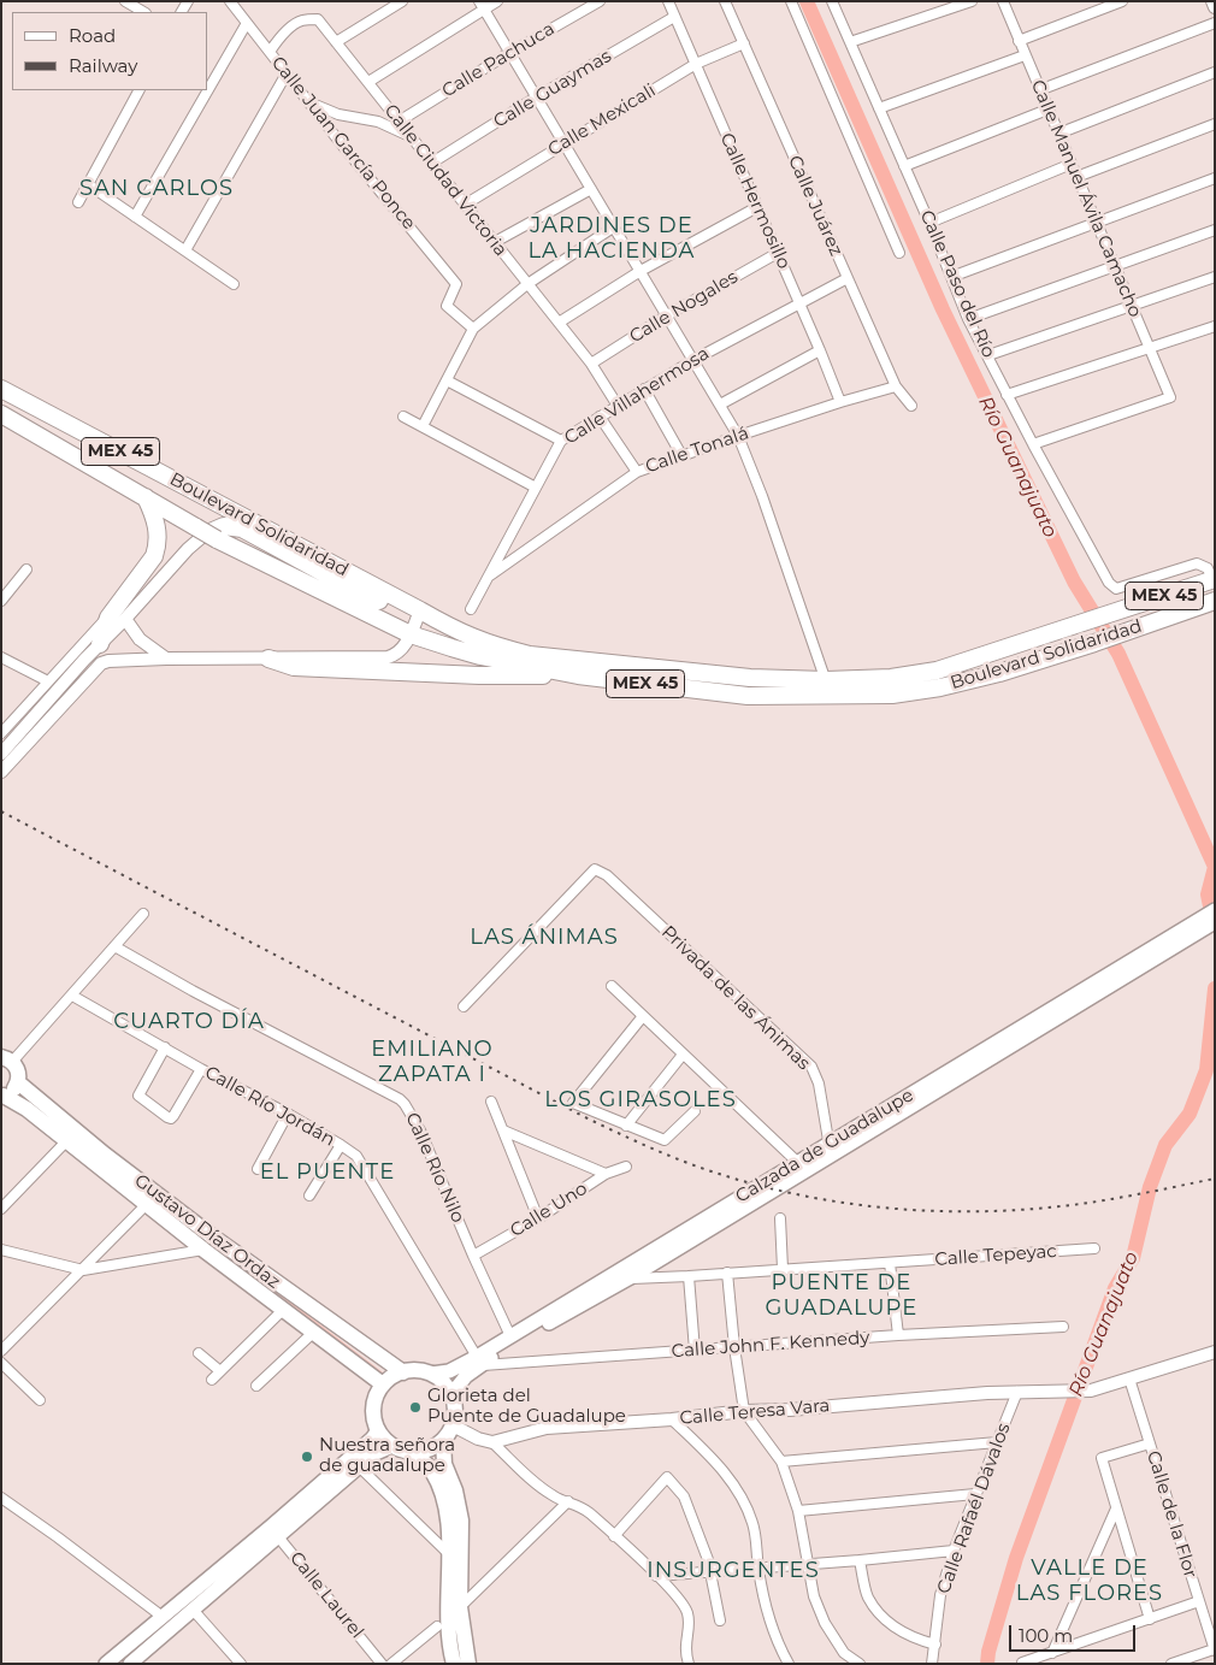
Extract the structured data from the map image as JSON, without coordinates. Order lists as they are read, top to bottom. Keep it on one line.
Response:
{"streets":{"highway":["MEX 45","Boulevard Solidaridad"],"main road":["Calzada de Guadalupe","Gustavo Díaz Ordaz"],"street":["Calle Pachuca","Calle Guaymas","Calle Mexicali","Calle Juan García Ponce","Calle Ciudad Victoria","Calle Manuel Ávila Camacho","Calle Hermosillo","Calle Juárez","Calle Paso del Río","Calle Nogales","Calle Villahermosa","Calle Tonalá","Privada de las Ánimas","Calle Río Jordán","Calle Río Nilo","Calle Uno","Calle Tepeyac","Calle John F. Kennedy","Calle Teresa Vara","Calle Rafaél Dávalos","Calle de la Flor","Calle Laurel"]},"crossings":[["Calle Pachuca","Calle Ciudad Victoria"],["Calle Guaymas","Calle Ciudad Victoria"],["Calle Guaymas","Calle Hermosillo"],["Calle Mexicali","Calle Ciudad Victoria"],["Calle Mexicali","Calle Hermosillo"],["Calle Mexicali","Calle Juárez"],["Calle Juan García Ponce","Calle Ciudad Victoria"],["Calle Ciudad Victoria","Calle Nogales"],["Calle Ciudad Victoria","Calle Villahermosa"],["Calle Manuel Ávila Camacho","Calle Paso del Río"],["Calle Hermosillo","Calle Nogales"],["Calle Hermosillo","Calle Villahermosa"],["Calle Hermosillo","Calle Tonalá"],["Calle Juárez","Calle Villahermosa"],["Calle Juárez","Calle Tonalá"],["Calle Paso del Río","Boulevard Solidaridad"],["Calle Villahermosa","Calle Tonalá"],["Privada de las Ánimas","Calzada de Guadalupe"],["Calle Río Jordán","Calzada de Guadalupe"],["Calle Río Jordán","Calle John F. Kennedy"],["Calzada de Guadalupe","Calle Río Nilo"],["Calzada de Guadalupe","Gustavo Díaz Ordaz"],["Calzada de Guadalupe","Calle Tepeyac"],["Calzada de Guadalupe","Calle John F. Kennedy"],["Calle Río Nilo","Calle Uno"],["Calle Teresa Vara","Calle Rafaél Dávalos"],["Calle Teresa Vara","Calle de la Flor"]],"districts":["SAN CARLOS","JARDINES DE LA HACIENDA","LAS ÁNIMAS","CUARTO DÍA","EMILIANO ZAPATA I","LOS GIRASOLES","EL PUENTE","PUENTE DE GUADALUPE","VALLE DE LAS FLORES","INSURGENTES"],"water":["Río Guanajuato"],"places":["Glorieta del Puente de Guadalupe","Nuestra señora de guadalupe"],"legend":["Road","Railway"],"scale_bar":"100 m"}
